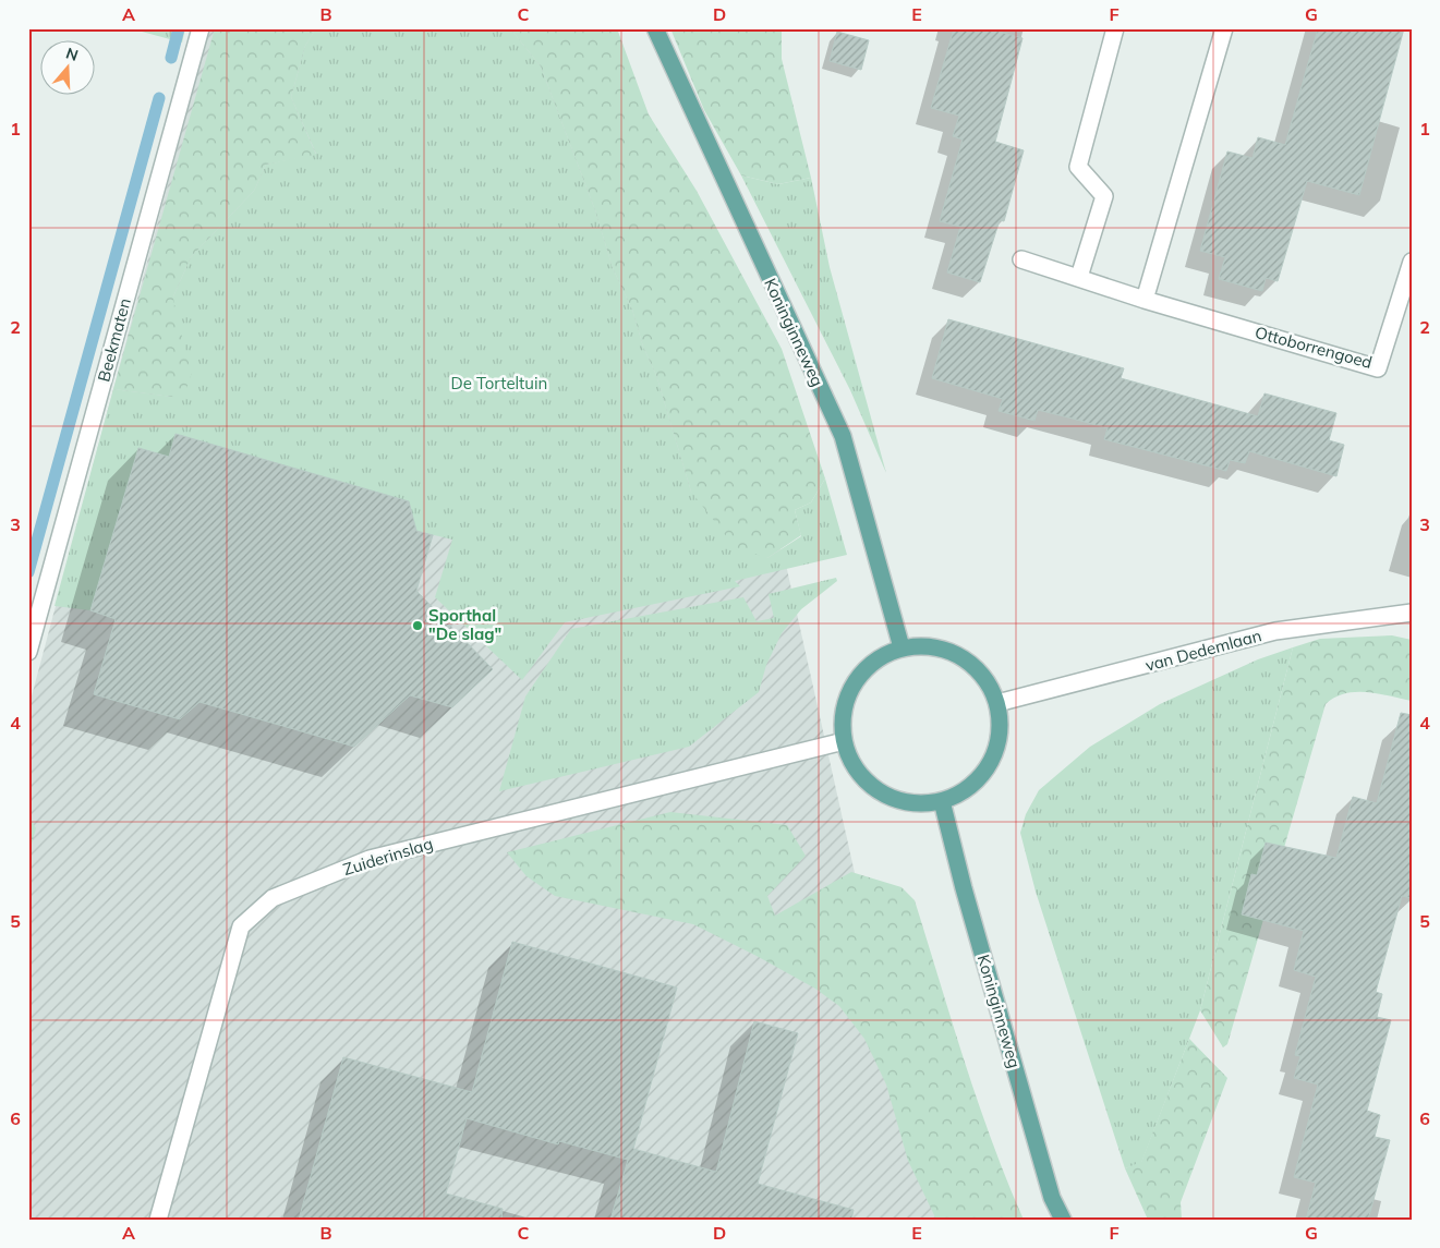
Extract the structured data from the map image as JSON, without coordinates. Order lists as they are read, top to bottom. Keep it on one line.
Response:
{"streets":{"main road":["Koninginneweg"],"street":["Beekmaten","Ottoborrengoed","van Dedemlaan","Zuiderinslag"]},"crossings":[["Koninginneweg","van Dedemlaan"],["Koninginneweg","Zuiderinslag"],["van Dedemlaan","Zuiderinslag"]],"parks":["De Torteltuin"],"places":["Sporthal \"De slag\""],"north":"top","grid":{"columns":["A","B","C","D","E","F","G"],"rows":["1","2","3","4","5","6"]}}
